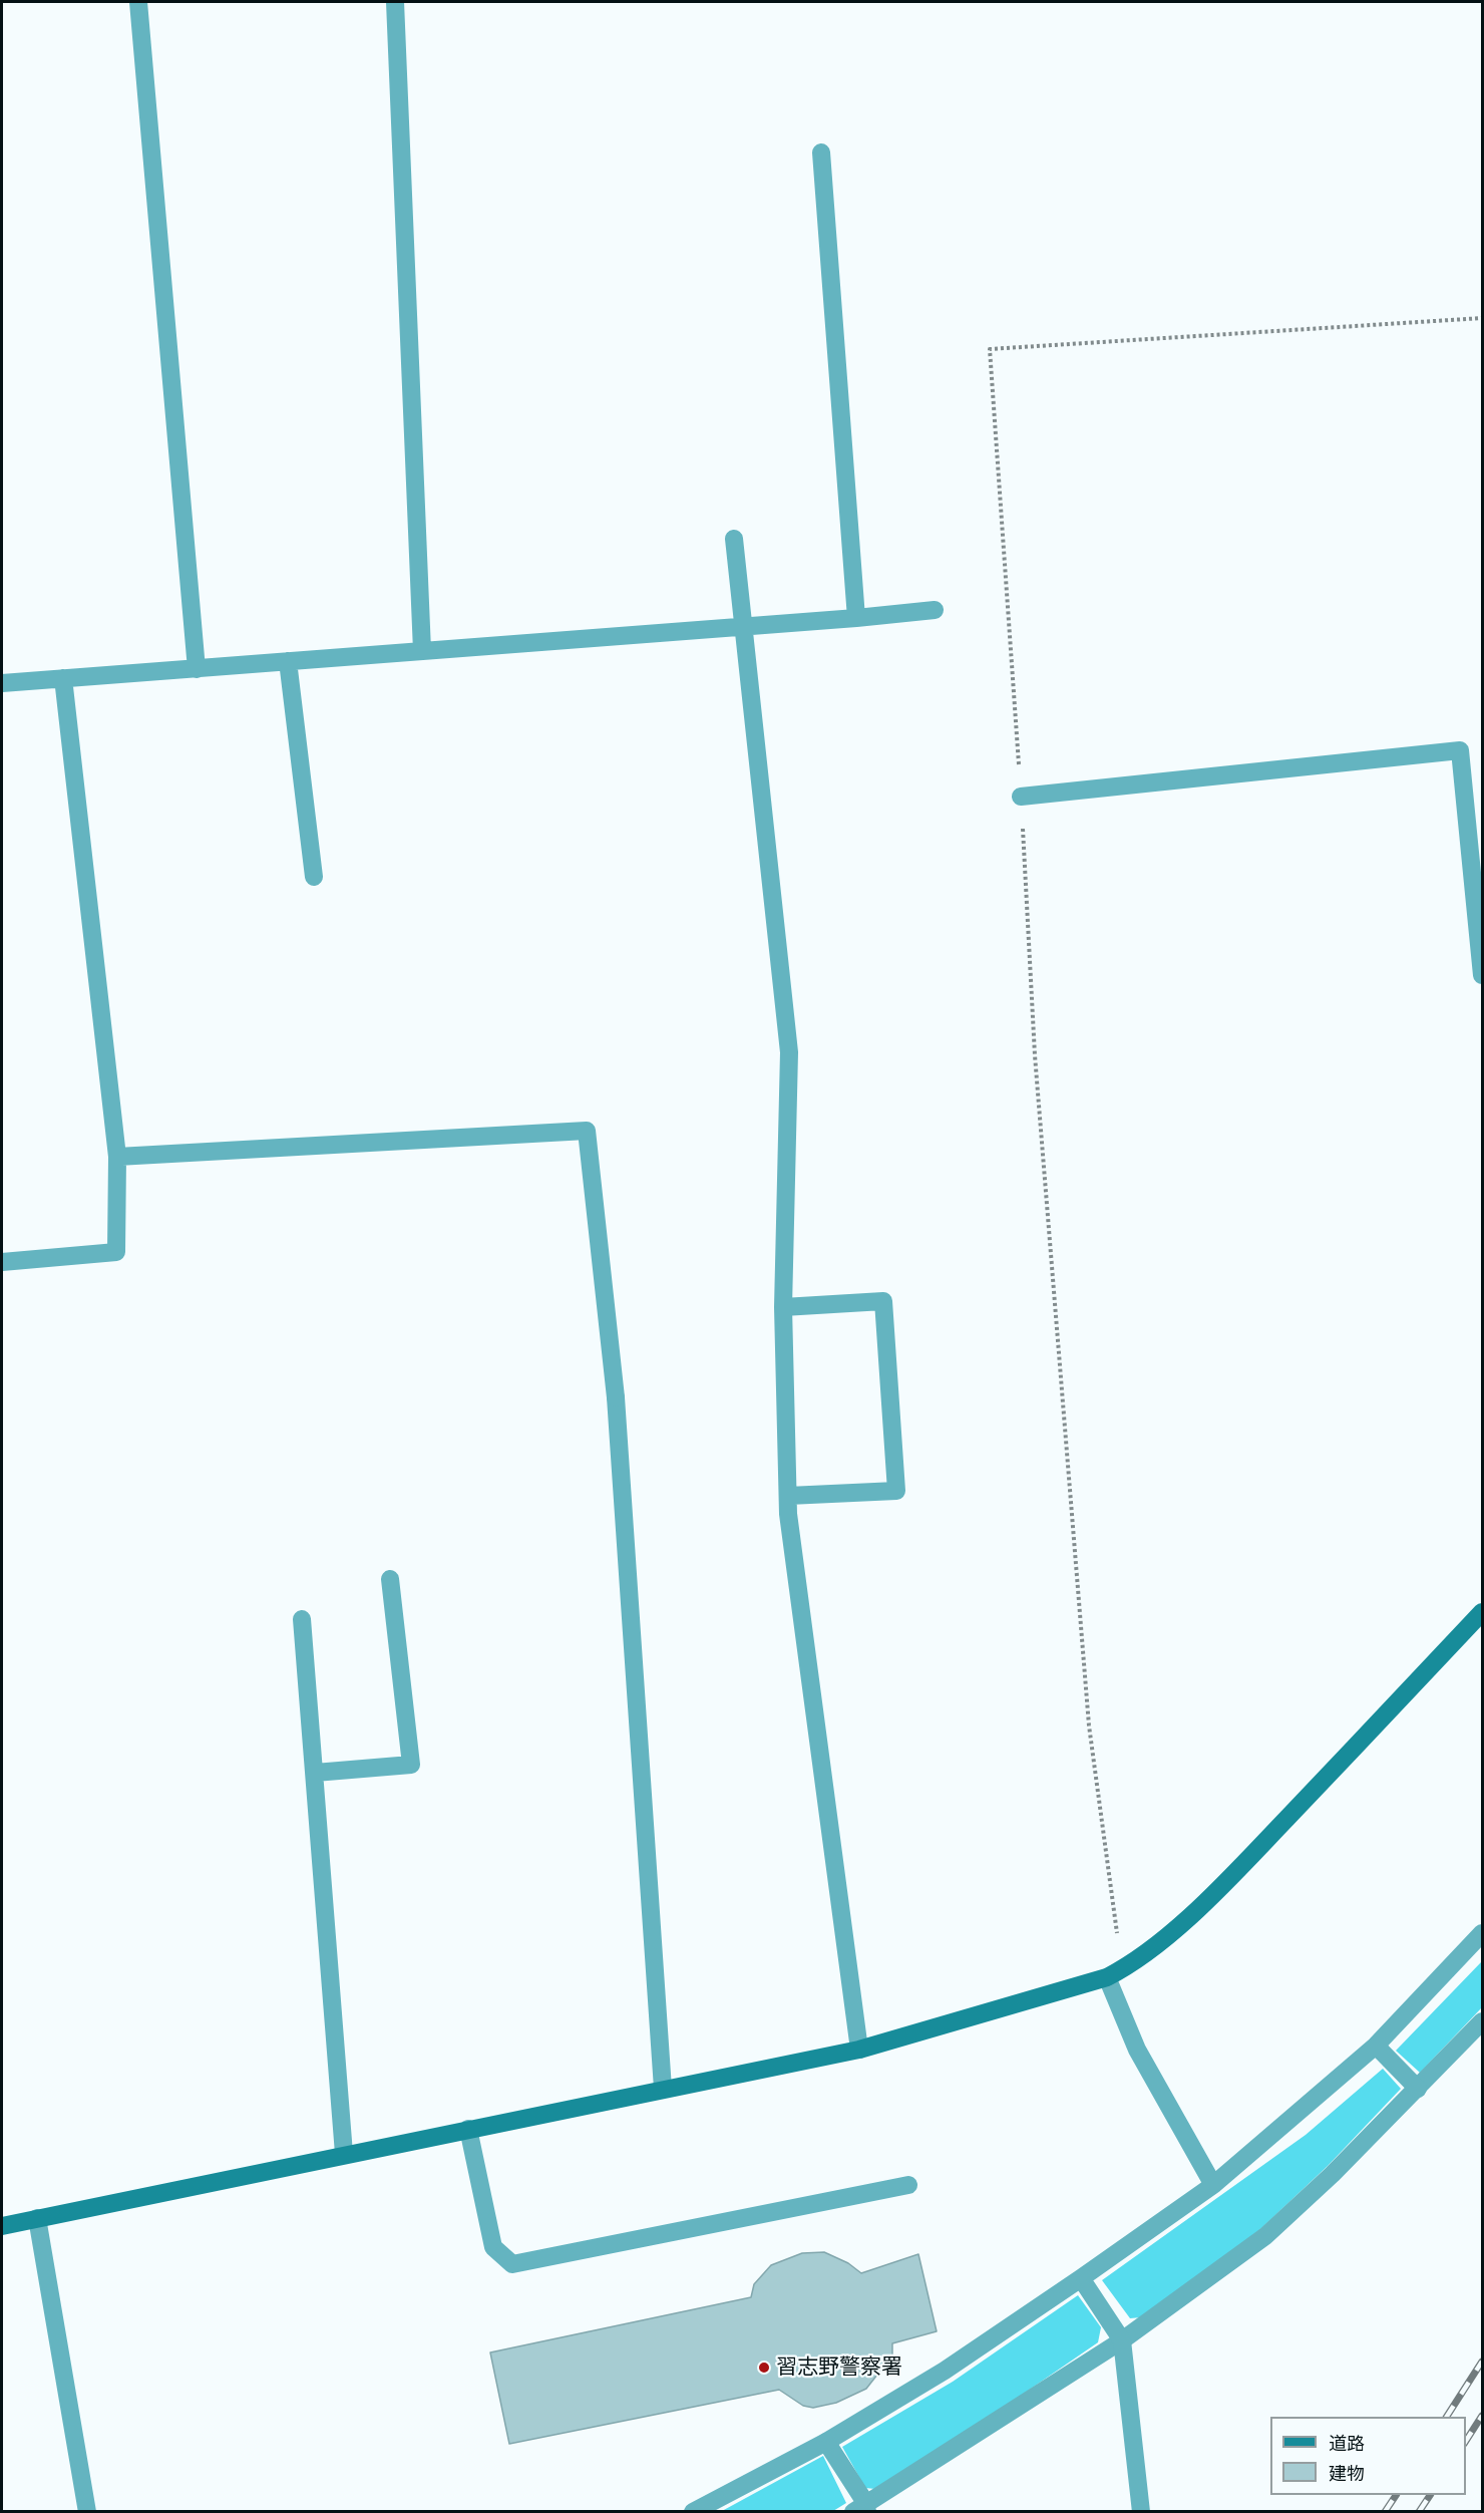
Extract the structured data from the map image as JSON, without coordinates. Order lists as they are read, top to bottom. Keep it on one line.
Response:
{"places":["習志野警察署"],"legend":["道路","建物"]}
